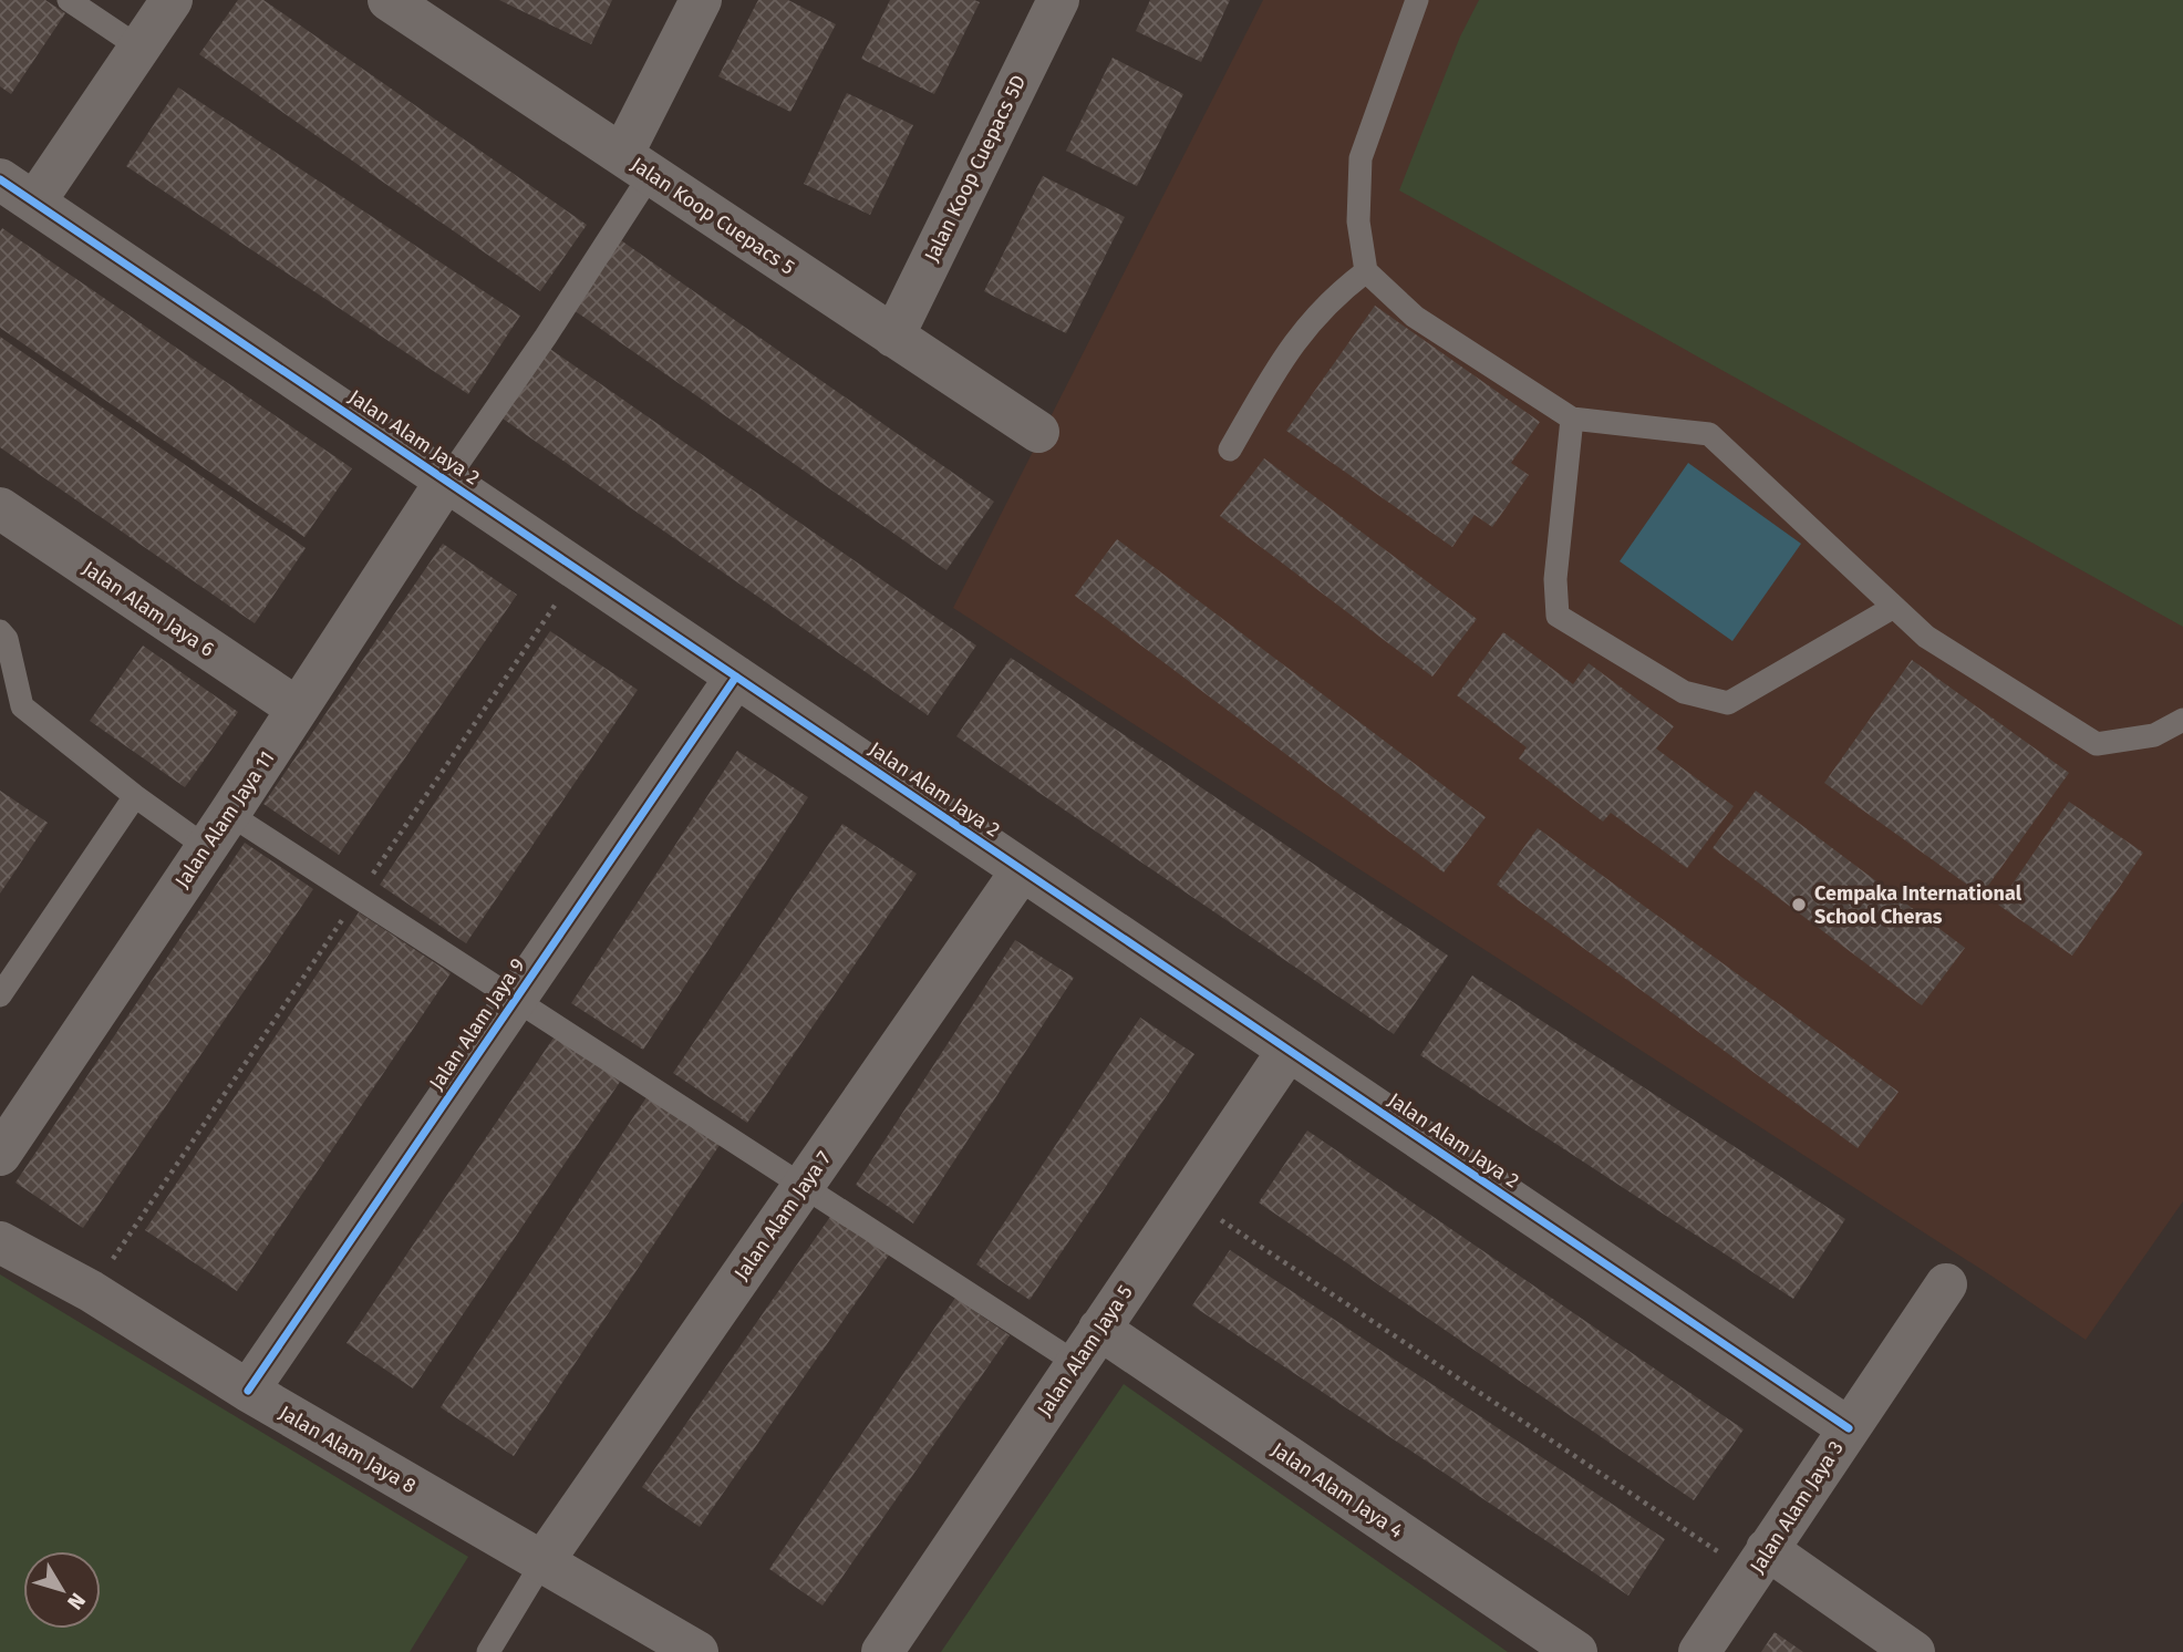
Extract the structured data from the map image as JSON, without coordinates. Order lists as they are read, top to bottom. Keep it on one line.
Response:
{"streets":{"street":["Jalan Koop Cuepacs 5D","Jalan Koop Cuepacs 5","Jalan Alam Jaya 2","Jalan Alam Jaya 6","Jalan Alam Jaya 11","Jalan Alam Jaya 9","Jalan Alam Jaya 7","Jalan Alam Jaya 5","Jalan Alam Jaya 8","Jalan Alam Jaya 4","Jalan Alam Jaya 3"]},"crossings":[["Jalan Koop Cuepacs 5D","Jalan Koop Cuepacs 5"],["Jalan Alam Jaya 2","Jalan Alam Jaya 11"],["Jalan Alam Jaya 2","Jalan Alam Jaya 9"],["Jalan Alam Jaya 2","Jalan Alam Jaya 7"],["Jalan Alam Jaya 2","Jalan Alam Jaya 5"],["Jalan Alam Jaya 2","Jalan Alam Jaya 3"],["Jalan Alam Jaya 6","Jalan Alam Jaya 11"],["Jalan Alam Jaya 9","Jalan Alam Jaya 8"],["Jalan Alam Jaya 7","Jalan Alam Jaya 8"],["Jalan Alam Jaya 5","Jalan Alam Jaya 4"]],"places":["Cempaka International School Cheras"],"north":"bottom right"}
